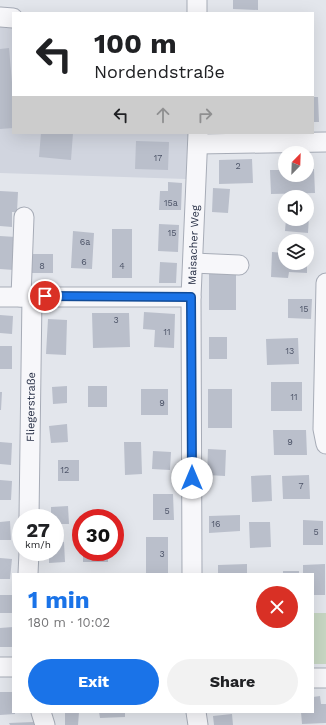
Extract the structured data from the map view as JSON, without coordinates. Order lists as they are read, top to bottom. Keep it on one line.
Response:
{"streets":{"street":["Maisacher Weg","Fliegerstraße"]},"house_numbers":["17","2","15a","15","6a","6","8","4","15","3","11","13","11","9","9","12","7","5","16","5","3"],"north":"top right","page":{"turn":["100 m","Nordendstraße"],"speed":"27 km/h","limit":"30","heading":["1 min","180 m · 10:02"],"buttons":["Exit","Share"]}}
